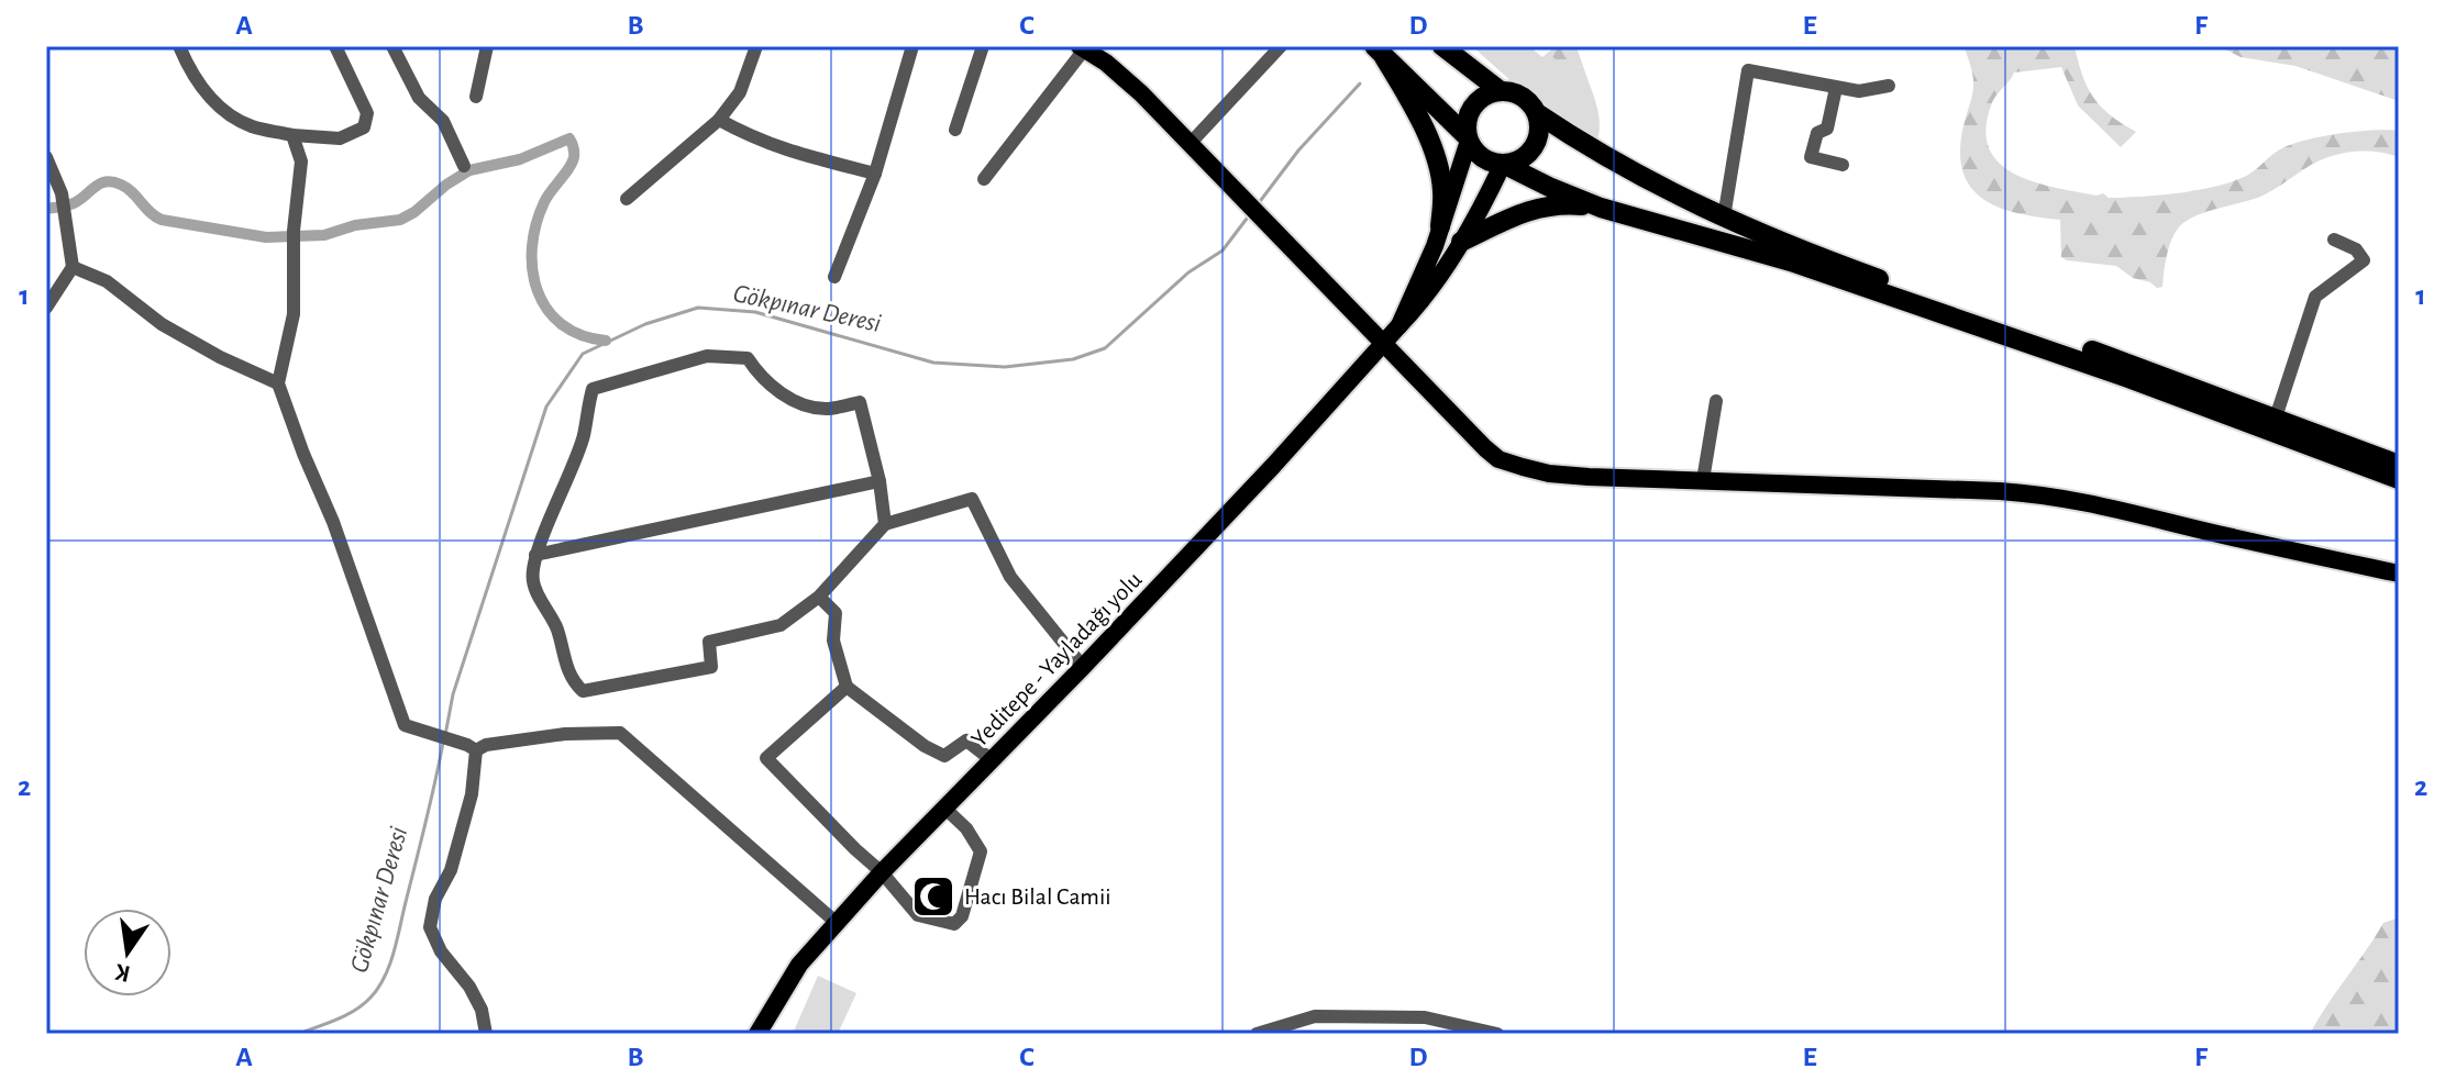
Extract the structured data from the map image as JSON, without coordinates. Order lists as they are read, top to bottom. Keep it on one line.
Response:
{"streets":{"main road":["Yeditepe - Yayladağı yolu"]},"water":["Gökpınar Deresi"],"places":{"mosque":["Hacı Bilal Camii"]},"north":"bottom","grid":{"columns":["A","B","C","D","E","F"],"rows":["1","2"]}}
